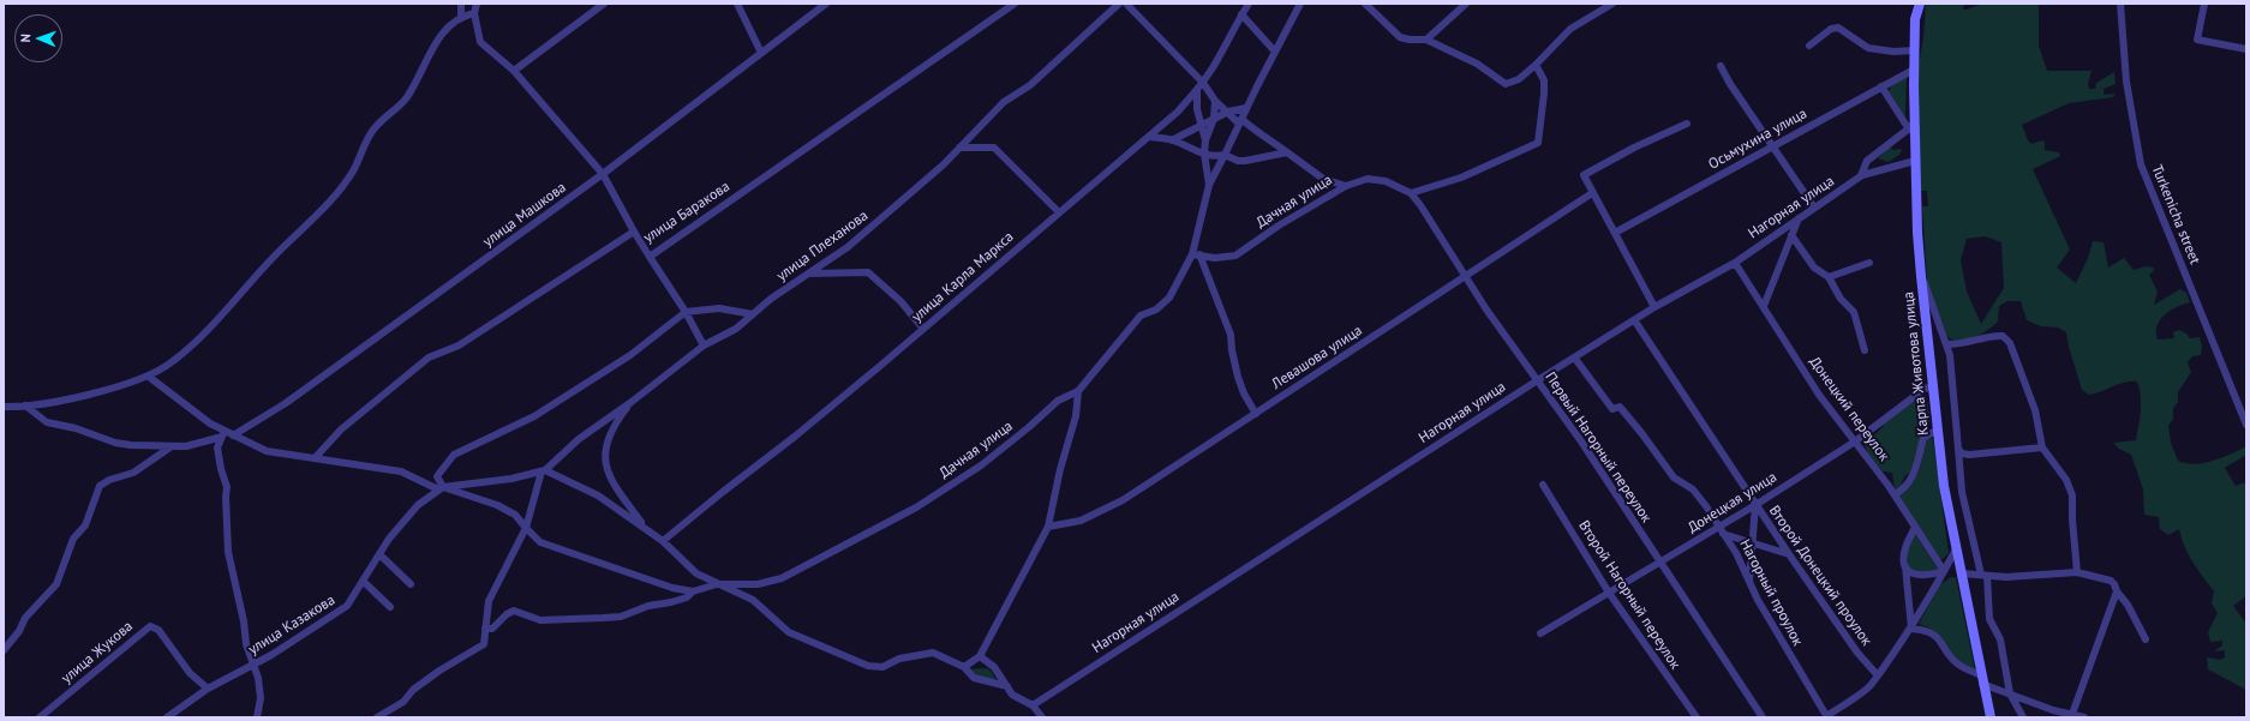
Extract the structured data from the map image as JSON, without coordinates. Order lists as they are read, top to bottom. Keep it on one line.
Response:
{"streets":{"main road":["Карпа Животова улица"],"street":["Осьмухина улица","Дачная улица","Нагорная улица","улица Баракова","улица Машкова","Turkenicha street","улица Плеханова","улица Карла Маркса","Левашова улица","Донецкий переулок","Первый Нагорный переулок","Донецкая улица","Второй Донецкий проулок","Нагорный проулок","Второй Нагорный переулок","улица Казакова","улица Жукова"]},"crossings":[["Осьмухина улица","Карпа Животова улица"],["Дачная улица","Первый Нагорный переулок"],["Нагорная улица","Карпа Животова улица"],["Нагорная улица","Донецкий переулок"],["Нагорная улица","Первый Нагорный переулок"],["Нагорная улица","Второй Донецкий проулок"],["Нагорная улица","Нагорный проулок"],["Левашова улица","Первый Нагорный переулок"],["Карпа Животова улица","Донецкая улица"],["Донецкий переулок","Донецкая улица"],["Первый Нагорный переулок","Донецкая улица"],["Донецкая улица","Второй Донецкий проулок"],["Донецкая улица","Нагорный проулок"],["Донецкая улица","Второй Нагорный переулок"],["улица Казакова","улица Жукова"]],"north":"left"}
